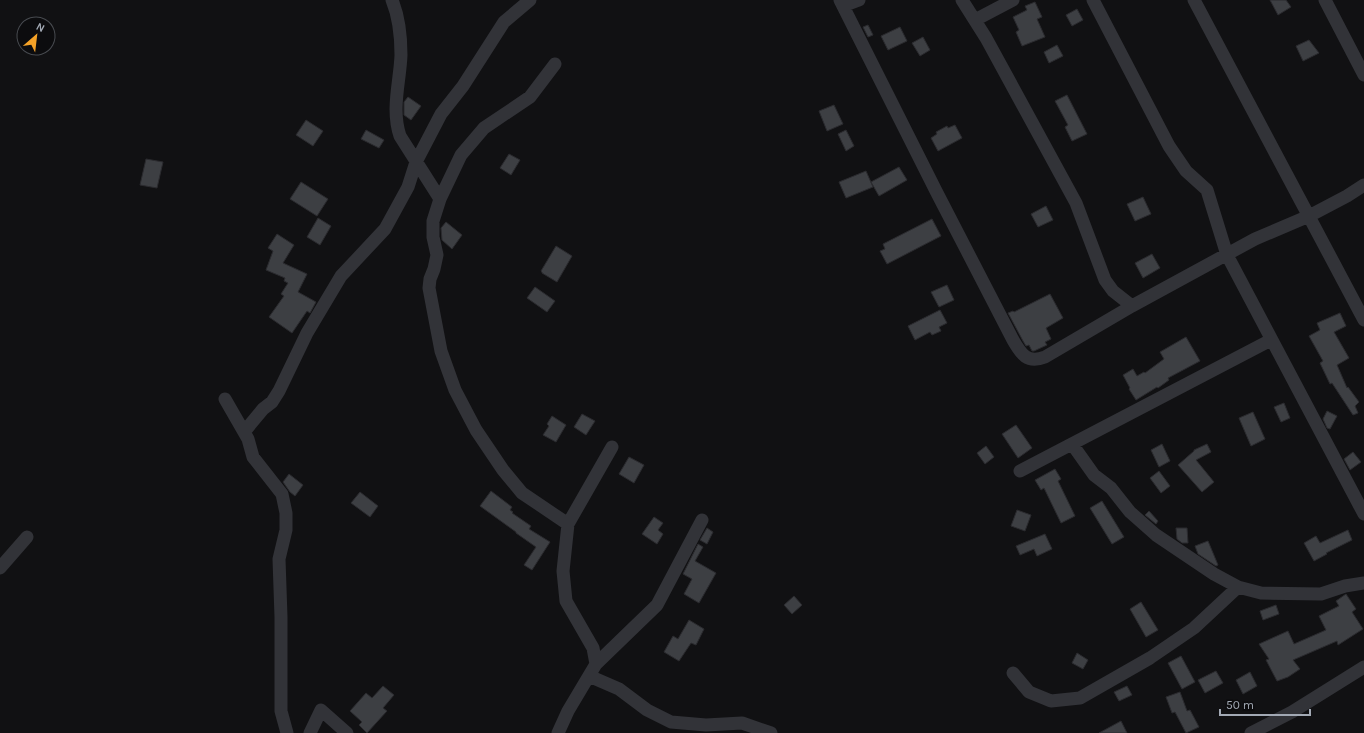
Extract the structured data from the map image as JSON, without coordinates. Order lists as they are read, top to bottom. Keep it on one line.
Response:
{"scale_bar":"50 m","north":"top right"}
